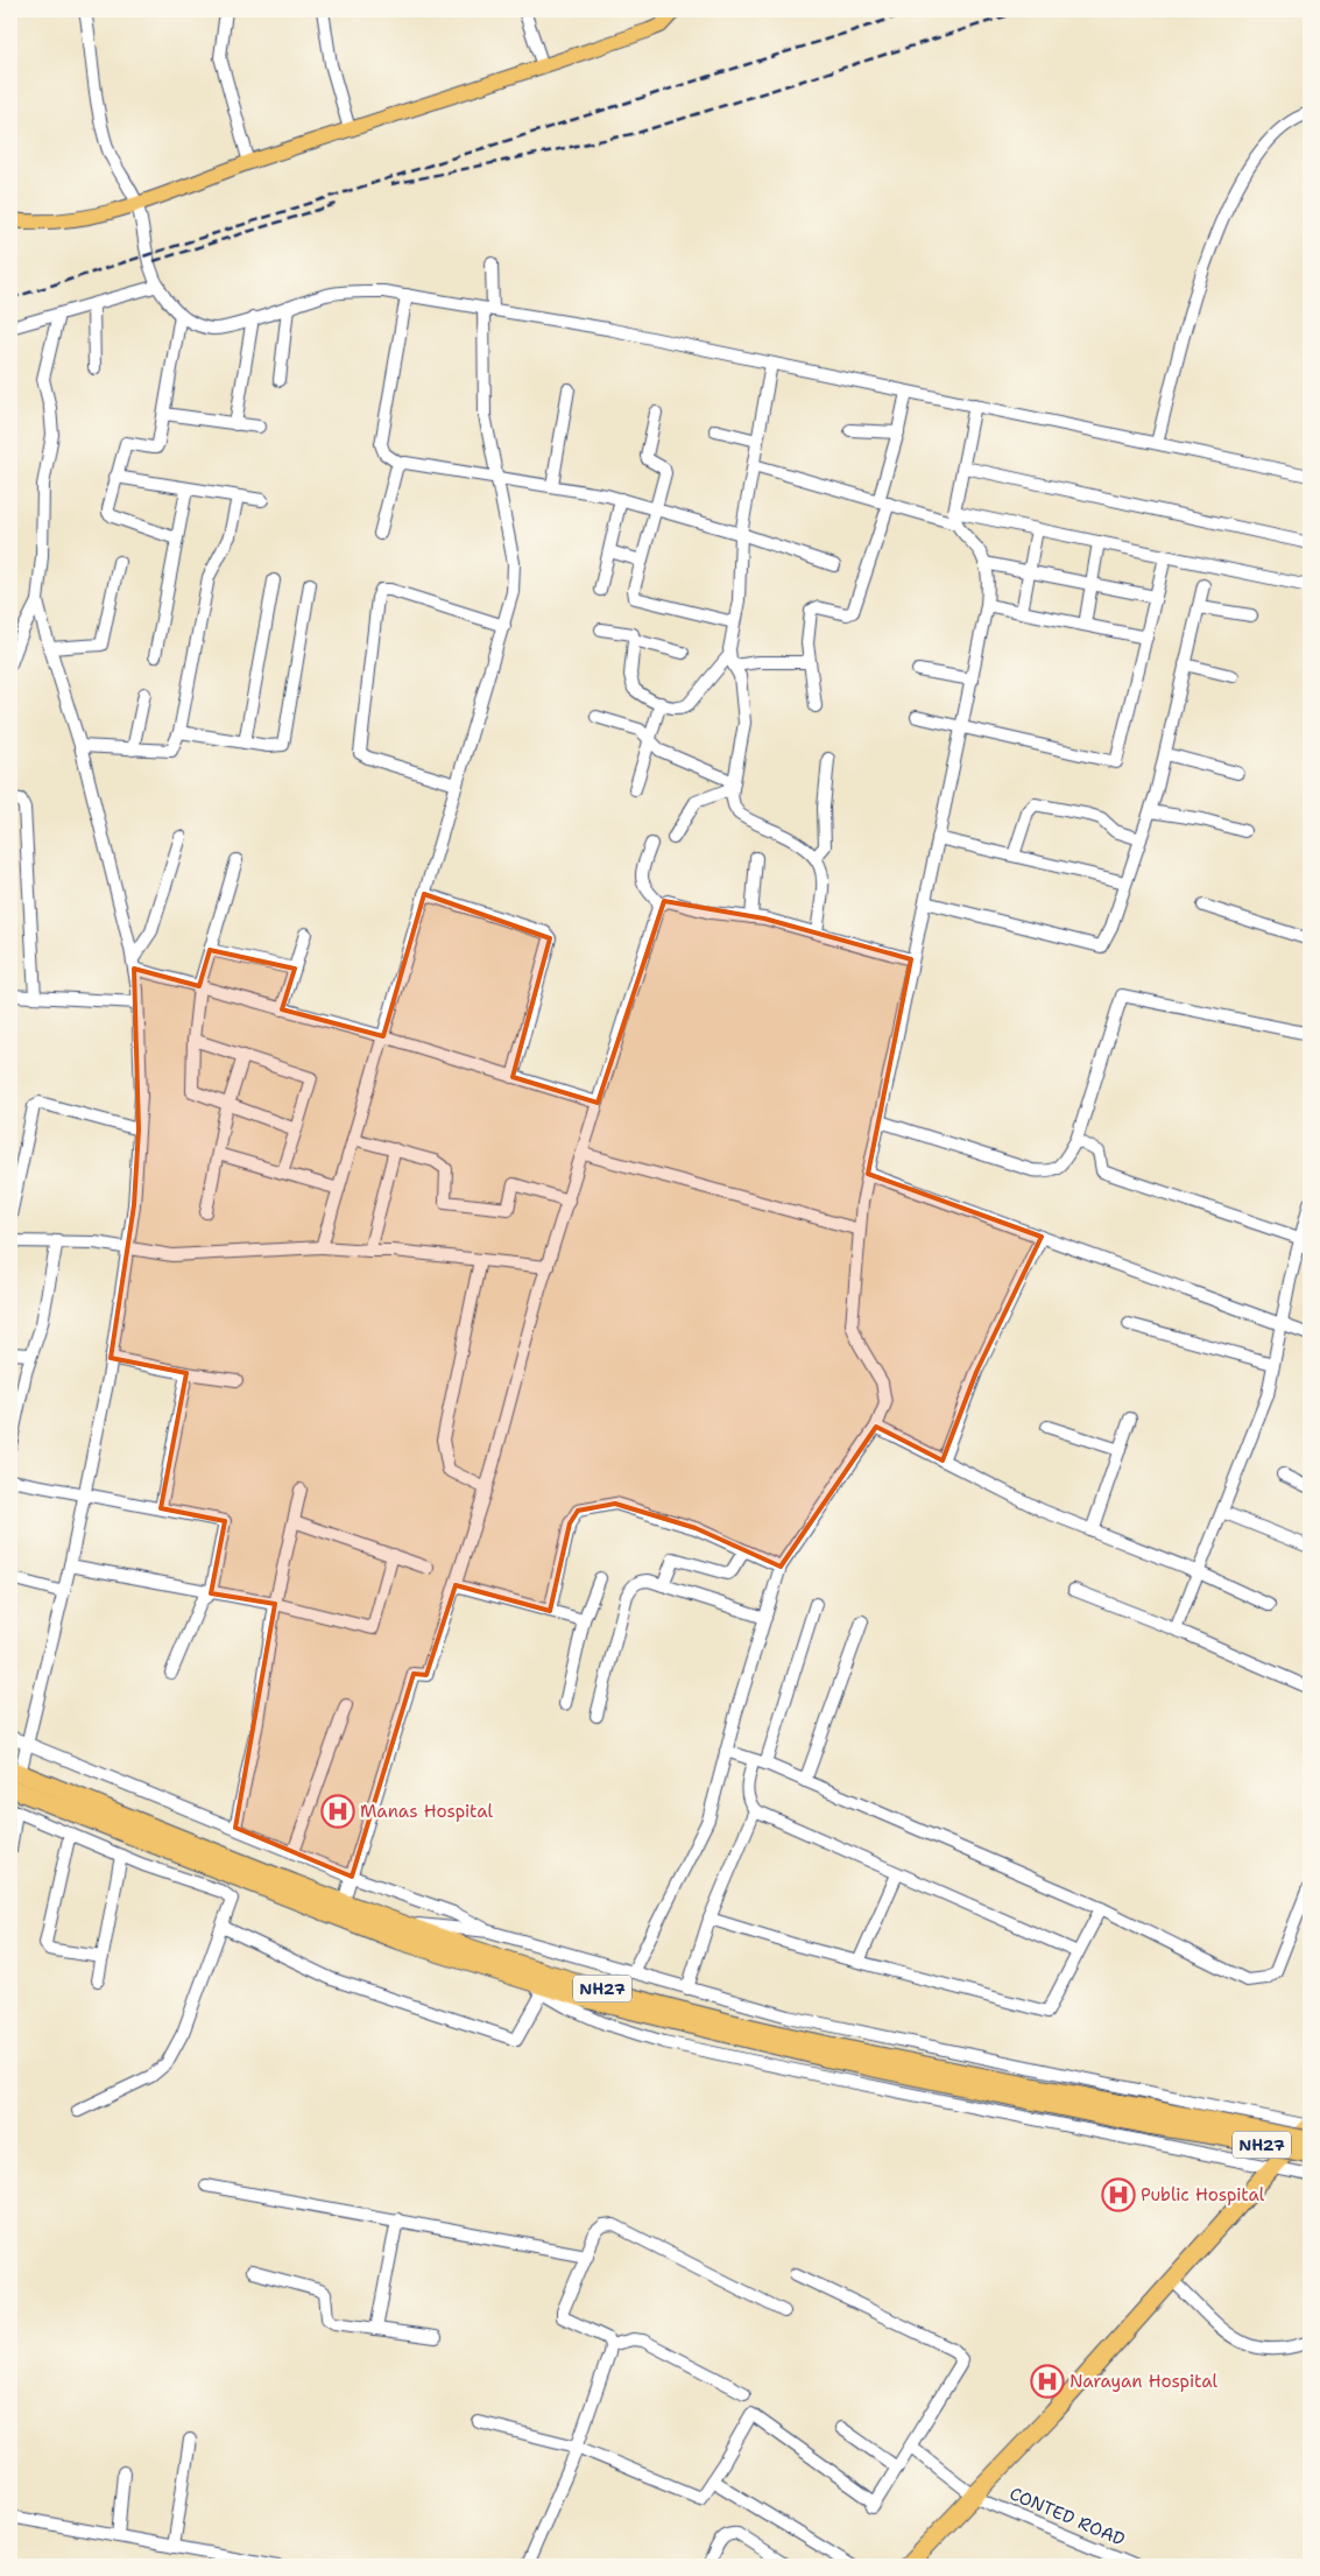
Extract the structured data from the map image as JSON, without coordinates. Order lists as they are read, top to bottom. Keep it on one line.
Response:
{"streets":{"highway":["NH27"],"street":["CONTED ROAD"]},"places":{"hospital":["Manas Hospital","Public Hospital","Narayan Hospital"]}}
